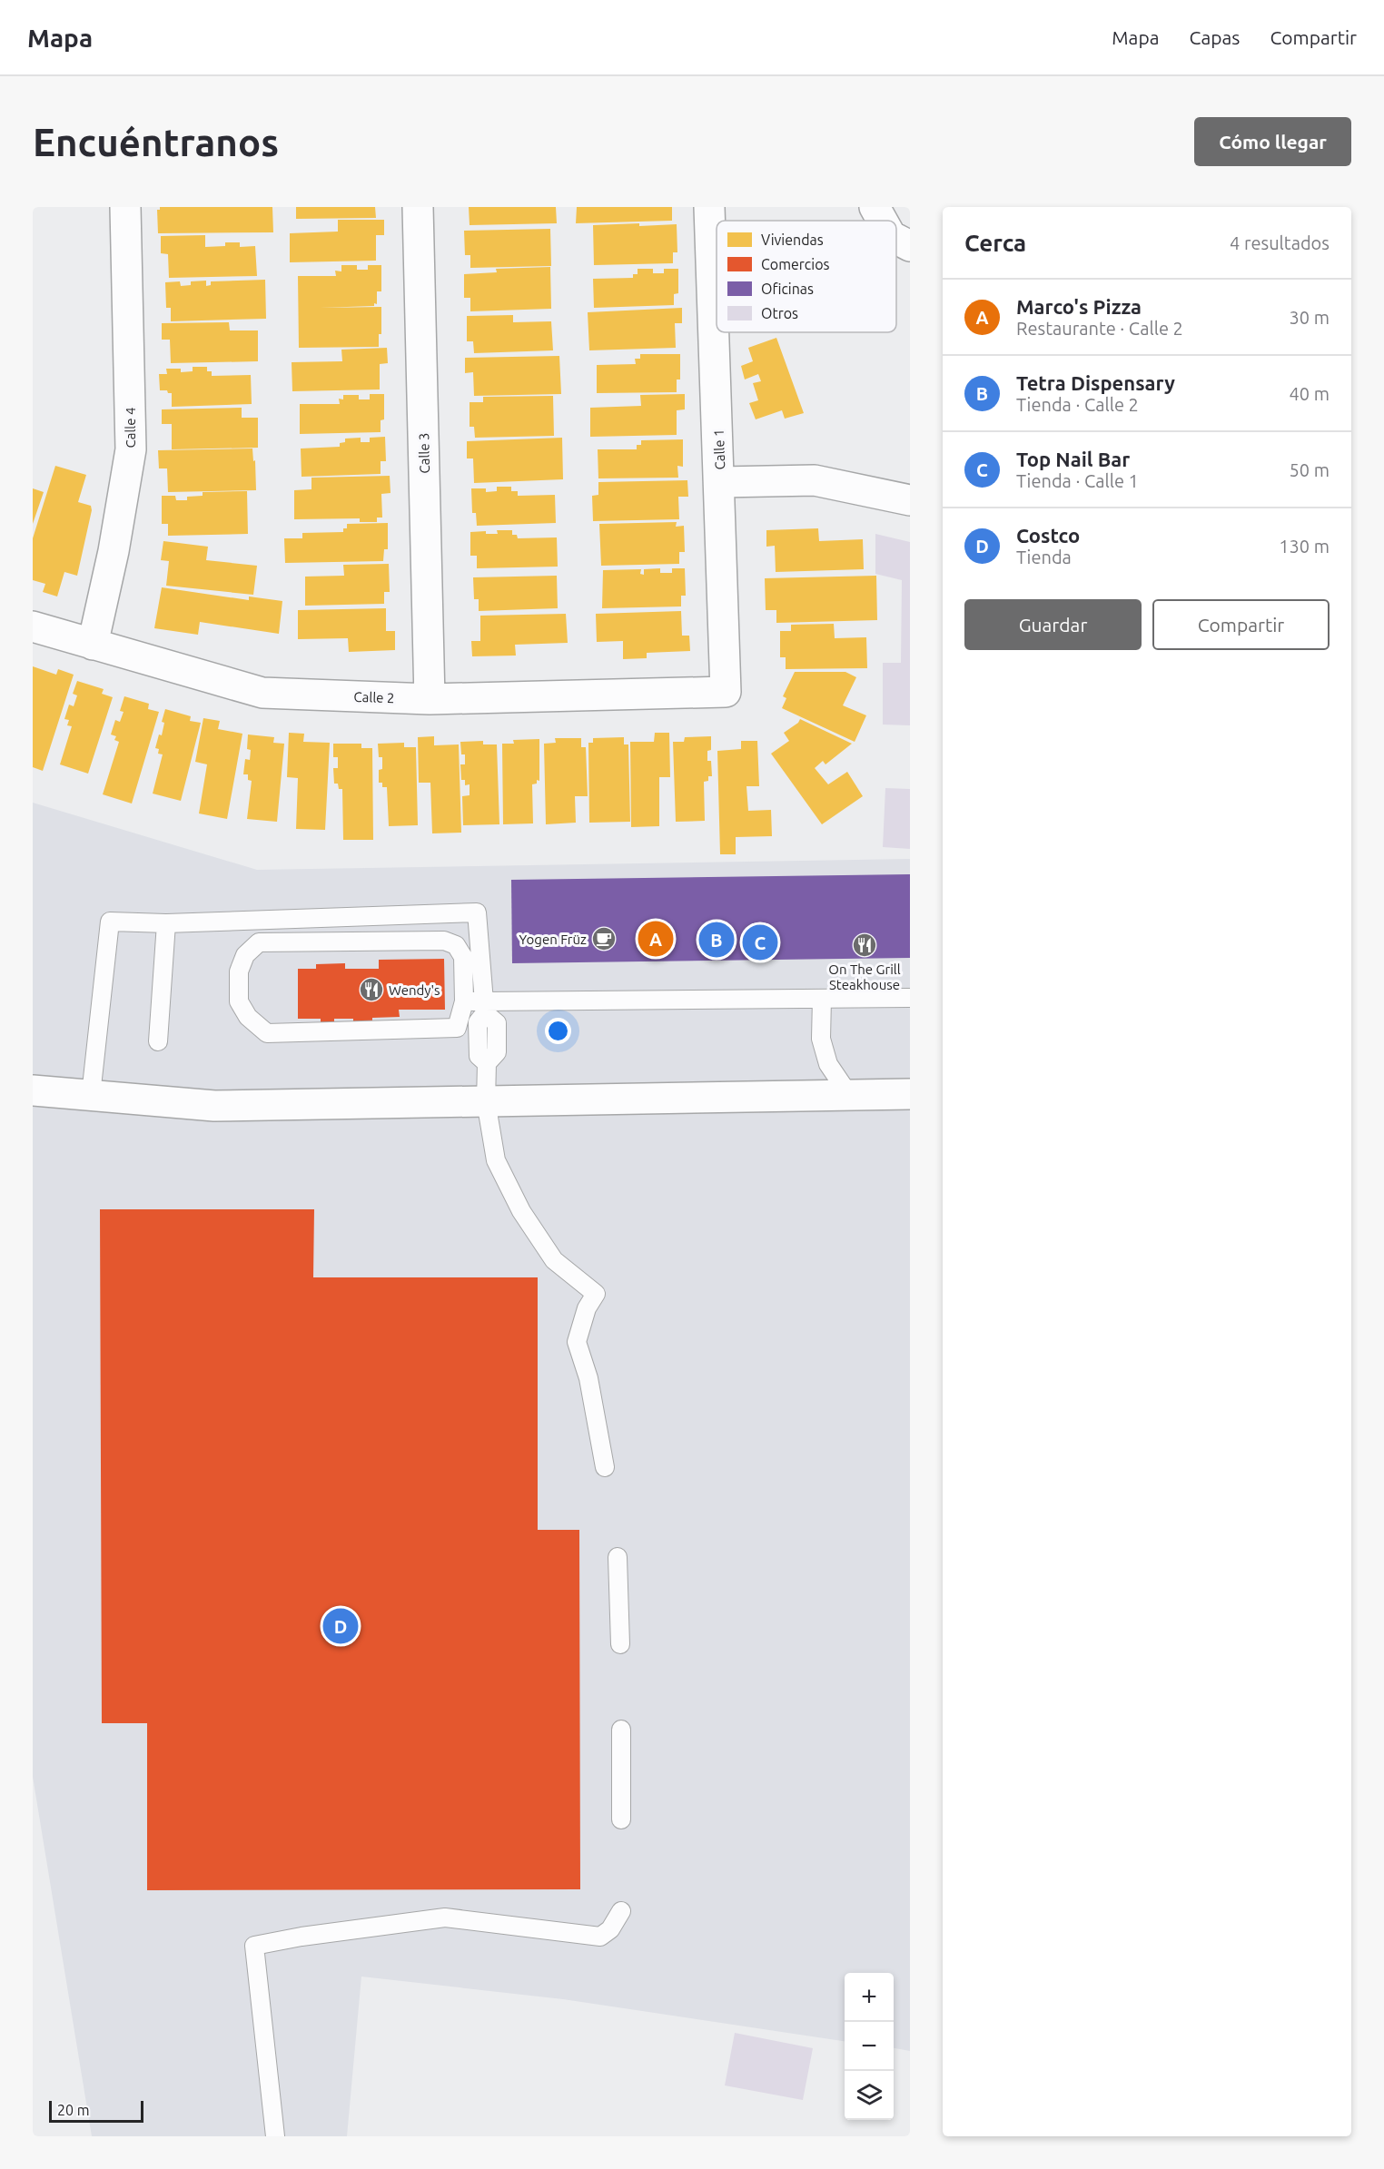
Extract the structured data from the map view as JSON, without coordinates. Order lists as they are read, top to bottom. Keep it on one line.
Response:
{"streets":{"street":["Calle 4","Calle 1","Calle 3","Calle 2"]},"crossings":[["Calle 4","Calle 2"],["Calle 1","Calle 2"],["Calle 3","Calle 2"]],"places":{"cafe":["Yogen Früz"],"restaurant":["On The Grill Steakhouse","Wendy's"]},"legend":["Viviendas","Comercios","Oficinas","Otros"],"scale_bar":"20 m","page":{"header":"Mapa","nav":["Mapa","Capas","Compartir"],"buttons":["Cómo llegar",["Guardar","Compartir"]],"title":"Encuéntranos","heading":["Cerca","4 resultados"],"list":[{"mark":"A","name":"Marco's Pizza","note":"Restaurante · Calle 2","value":"30 m"},{"mark":"B","name":"Tetra Dispensary","note":"Tienda · Calle 2","value":"40 m"},{"mark":"C","name":"Top Nail Bar","note":"Tienda · Calle 1","value":"50 m"},{"mark":"D","name":"Costco","note":"Tienda","value":"130 m"}],"pins":["A","B","C","D"],"map_buttons":["+","−"],"scale":"20 m"}}
